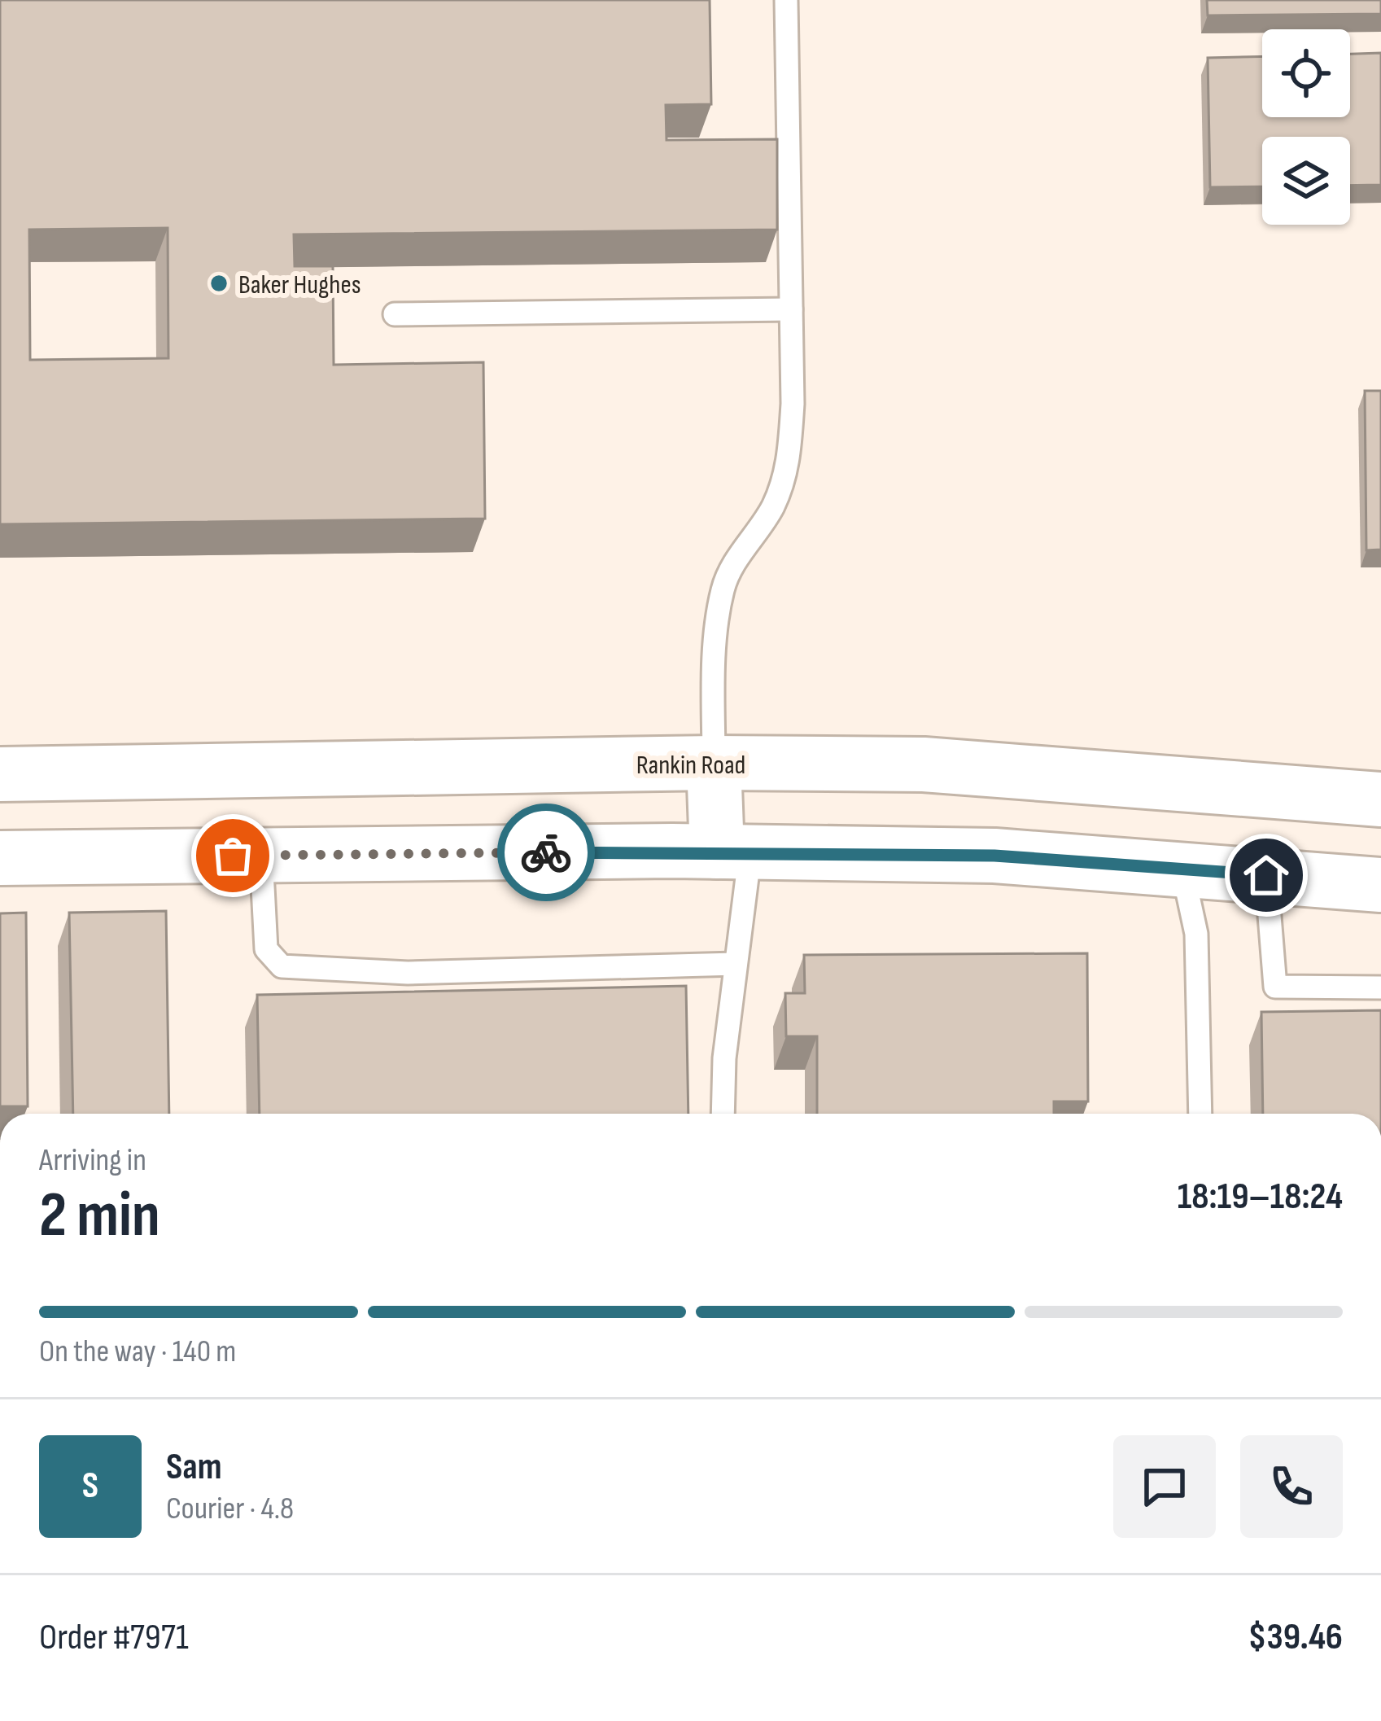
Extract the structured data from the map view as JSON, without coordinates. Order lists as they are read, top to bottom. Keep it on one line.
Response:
{"streets":{"main road":["Rankin Road"]},"places":["Baker Hughes"],"page":{"heading":["2 min","Arriving in","18:19–18:24"],"panel":["Sam","Courier · 4.8","Order #7971","$39.46"],"bar":"On the way · 140 m","round":"S"}}
